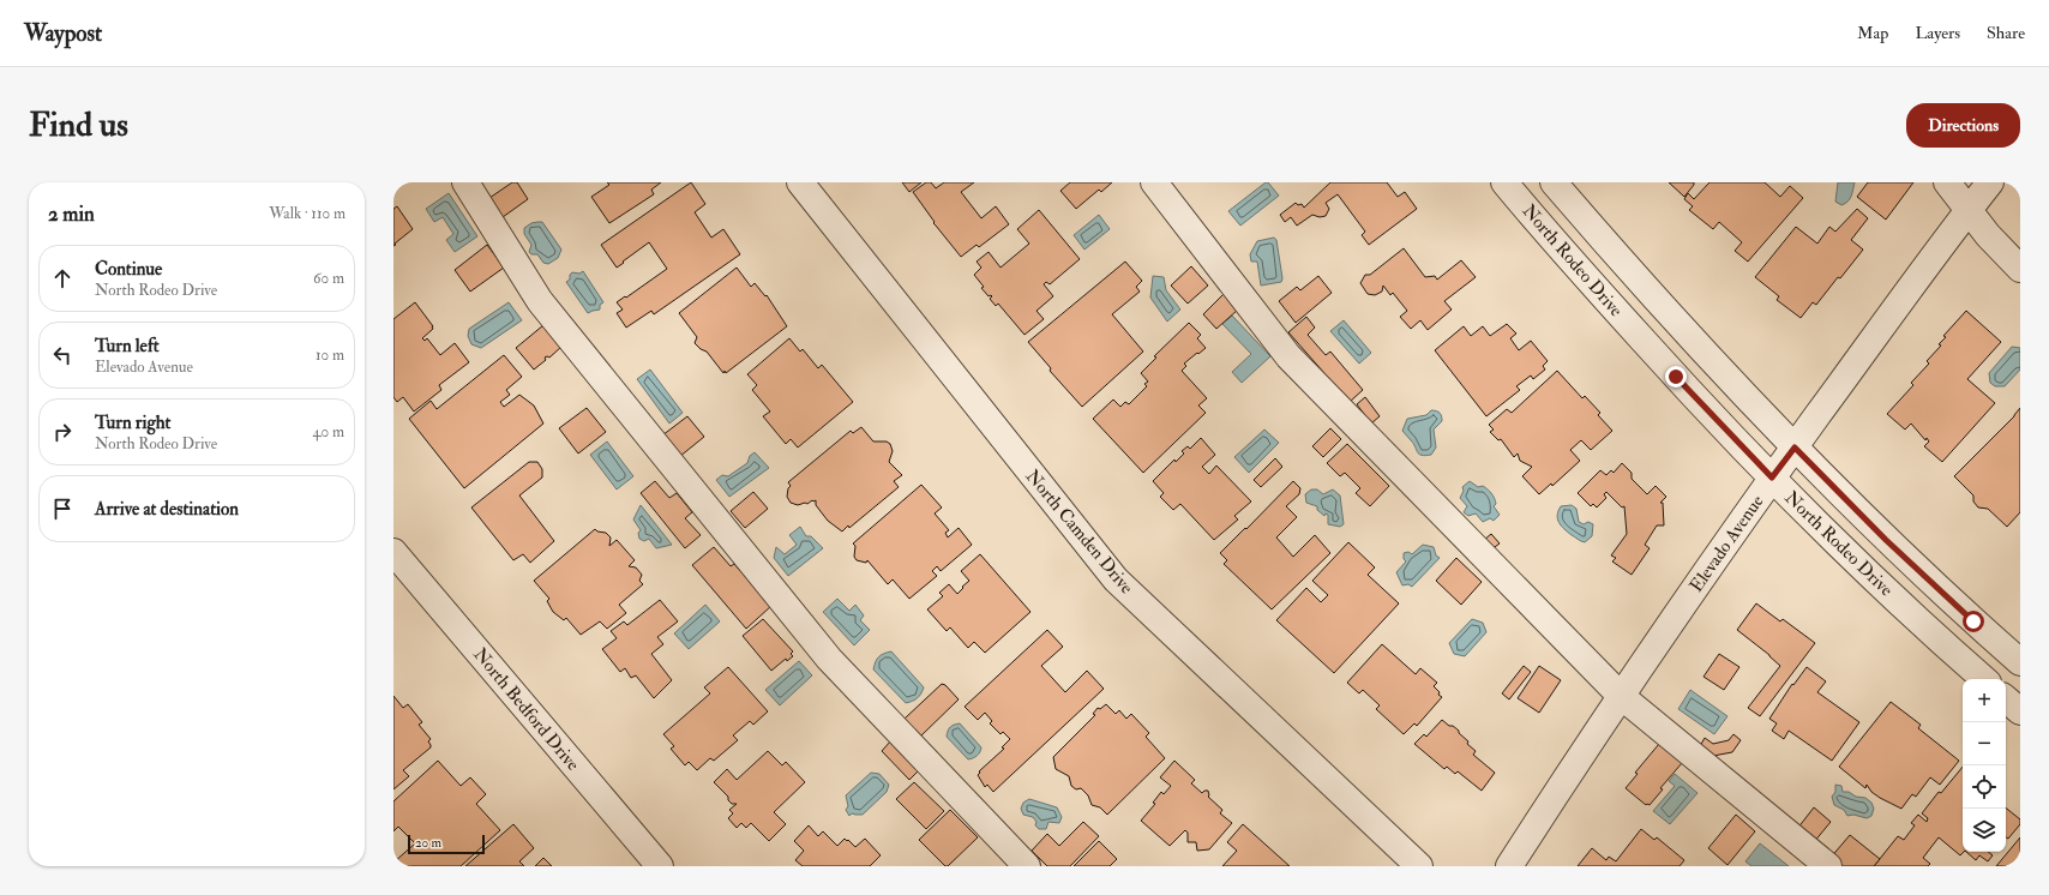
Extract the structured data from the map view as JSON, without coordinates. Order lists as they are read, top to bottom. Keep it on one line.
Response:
{"streets":{"street":["North Rodeo Drive","North Camden Drive","Elevado Avenue","North Bedford Drive"]},"crossings":[["North Rodeo Drive","Elevado Avenue"]],"scale_bar":"20 m","page":{"header":"Waypost","nav":["Map","Layers","Share"],"buttons":"Directions","title":"Find us","heading":["2 min","Walk · 110 m"],"list":[["Continue","North Rodeo Drive","60 m"],["Turn left","Elevado Avenue","10 m"],["Turn right","North Rodeo Drive","40 m"],"Arrive at destination"],"map_buttons":["+","−"],"scale":"20 m"}}
